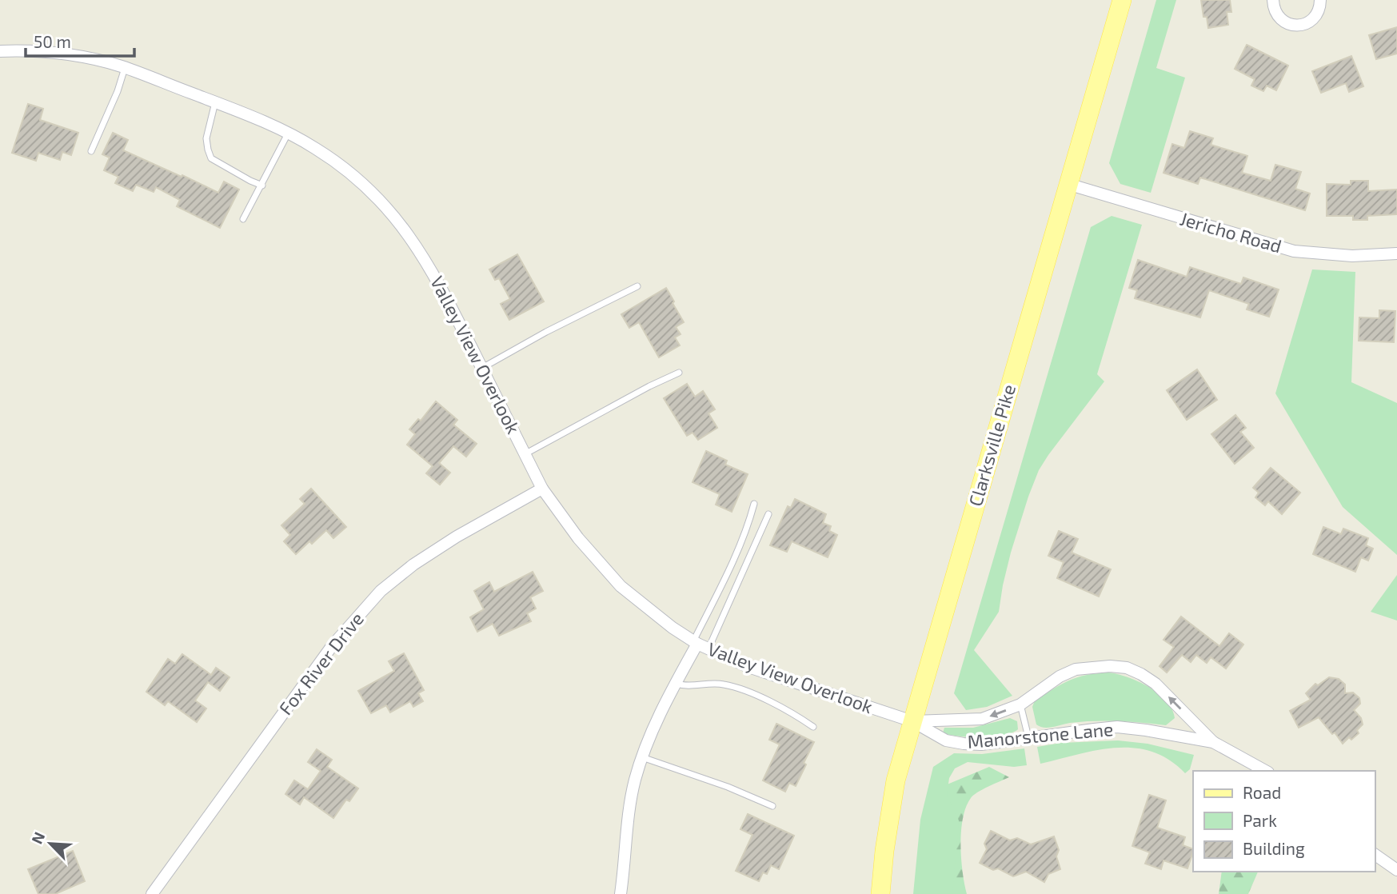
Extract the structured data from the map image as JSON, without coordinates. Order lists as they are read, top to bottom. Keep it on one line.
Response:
{"streets":{"main road":["Clarksville Pike"],"street":["Jericho Road","Valley View Overlook","Fox River Drive","Manorstone Lane"]},"crossings":[["Jericho Road","Clarksville Pike"],["Valley View Overlook","Clarksville Pike"],["Valley View Overlook","Fox River Drive"],["Valley View Overlook","Manorstone Lane"],["Clarksville Pike","Manorstone Lane"]],"legend":["Road","Park","Building"],"scale_bar":"50 m","north":"top left"}
